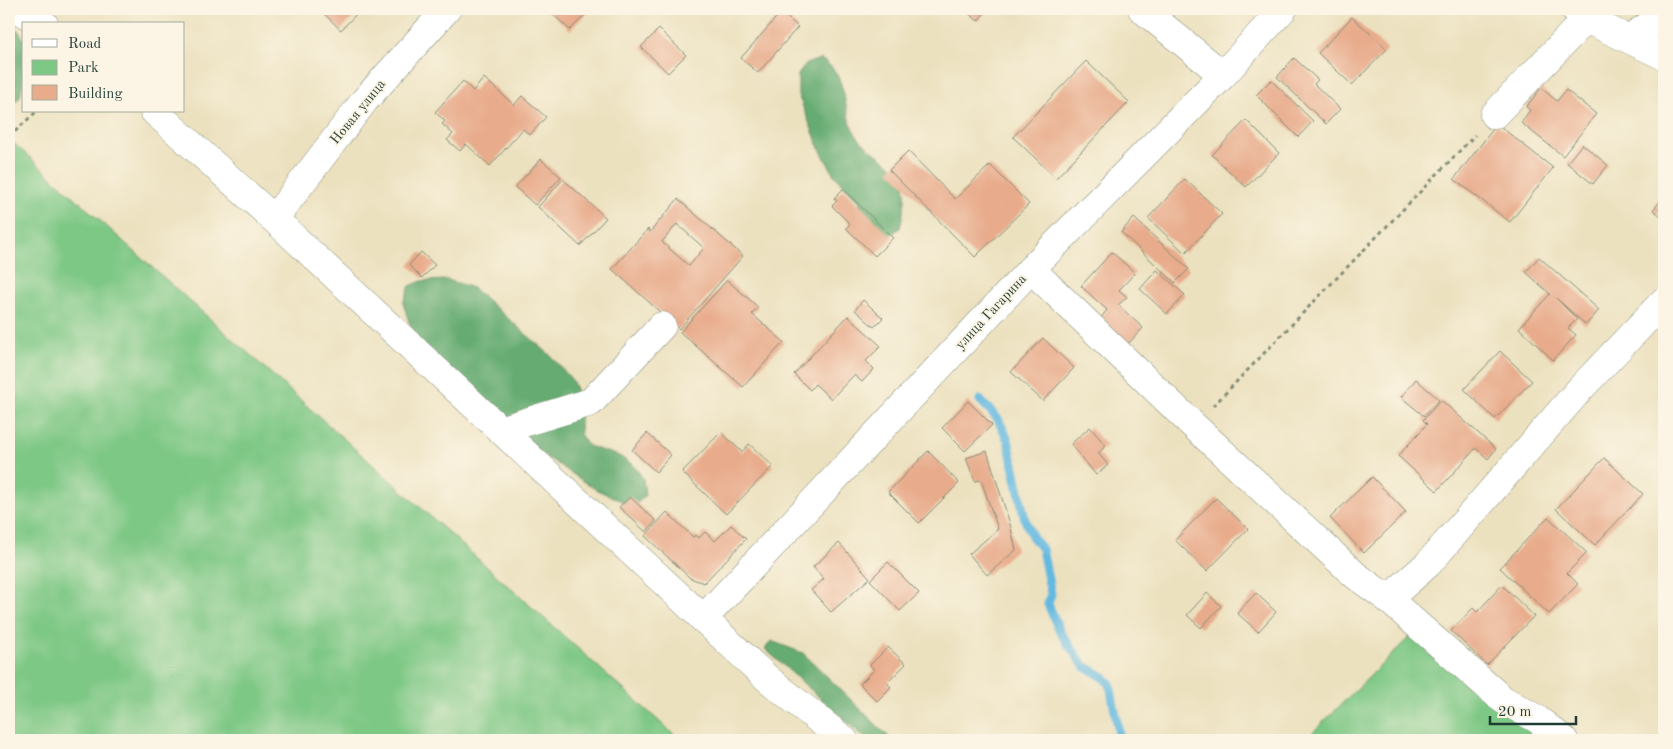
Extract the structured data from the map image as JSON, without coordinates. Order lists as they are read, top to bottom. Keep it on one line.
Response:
{"streets":{"street":["Новая улица","улица Гагарина"]},"legend":["Road","Park","Building"],"scale_bar":"20 m"}
